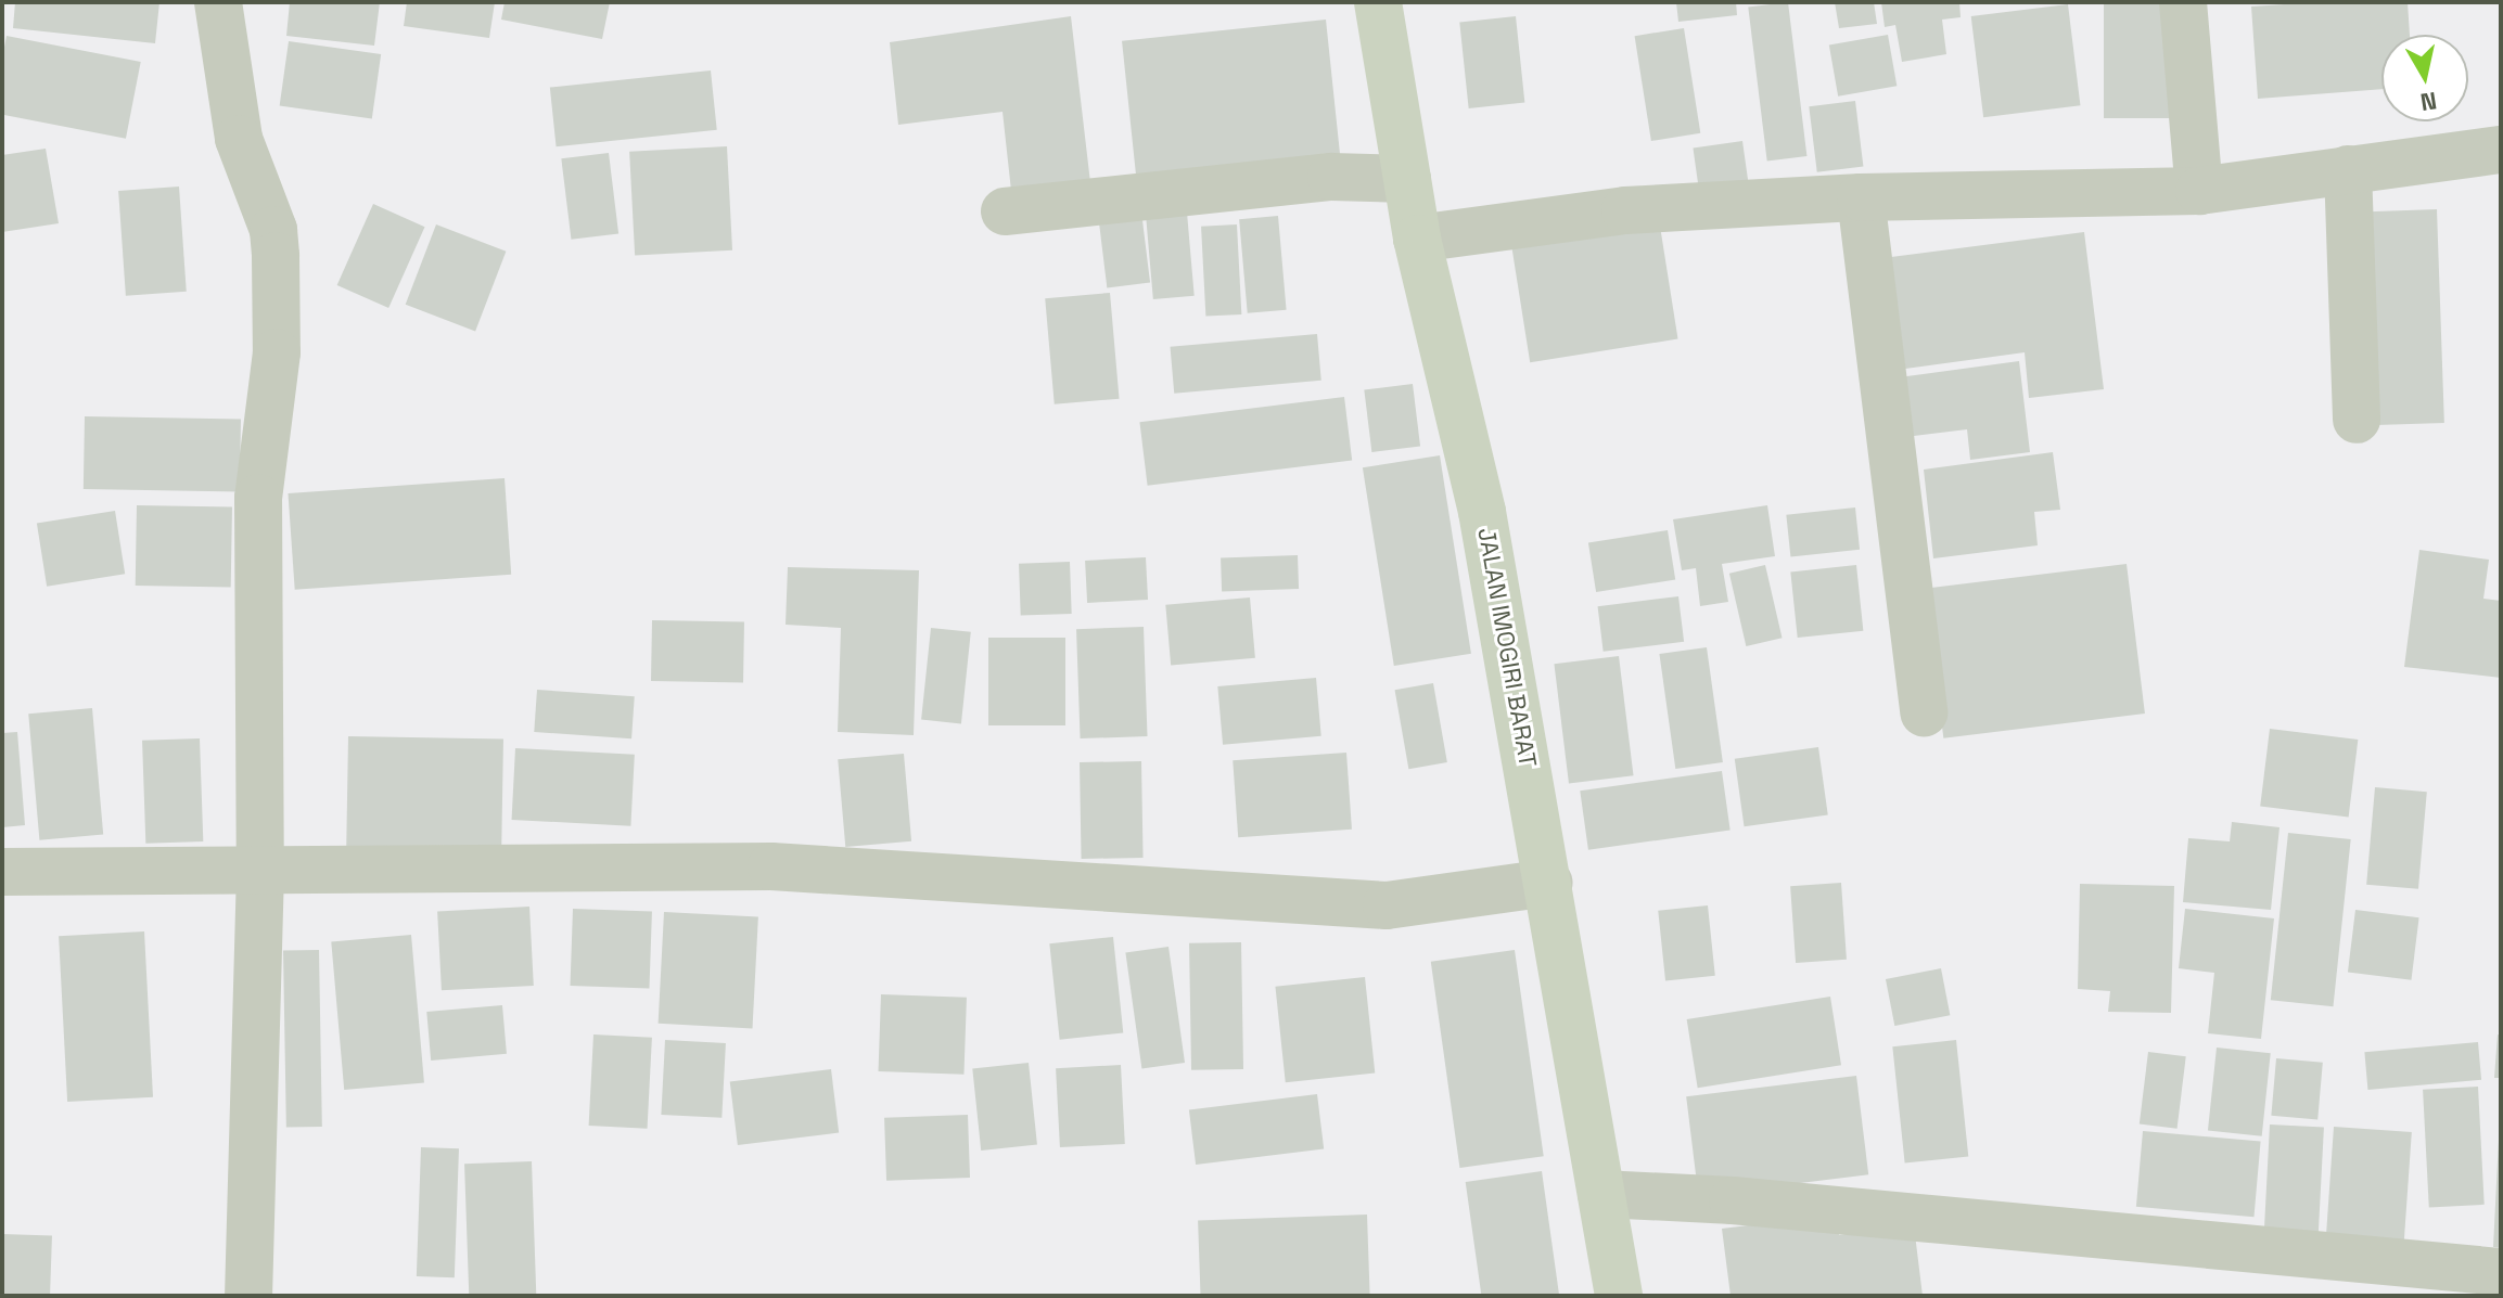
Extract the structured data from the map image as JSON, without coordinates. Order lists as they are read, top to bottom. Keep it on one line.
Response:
{"streets":{"main road":["JALAN IMOGIRI BARAT"]},"north":"bottom"}
